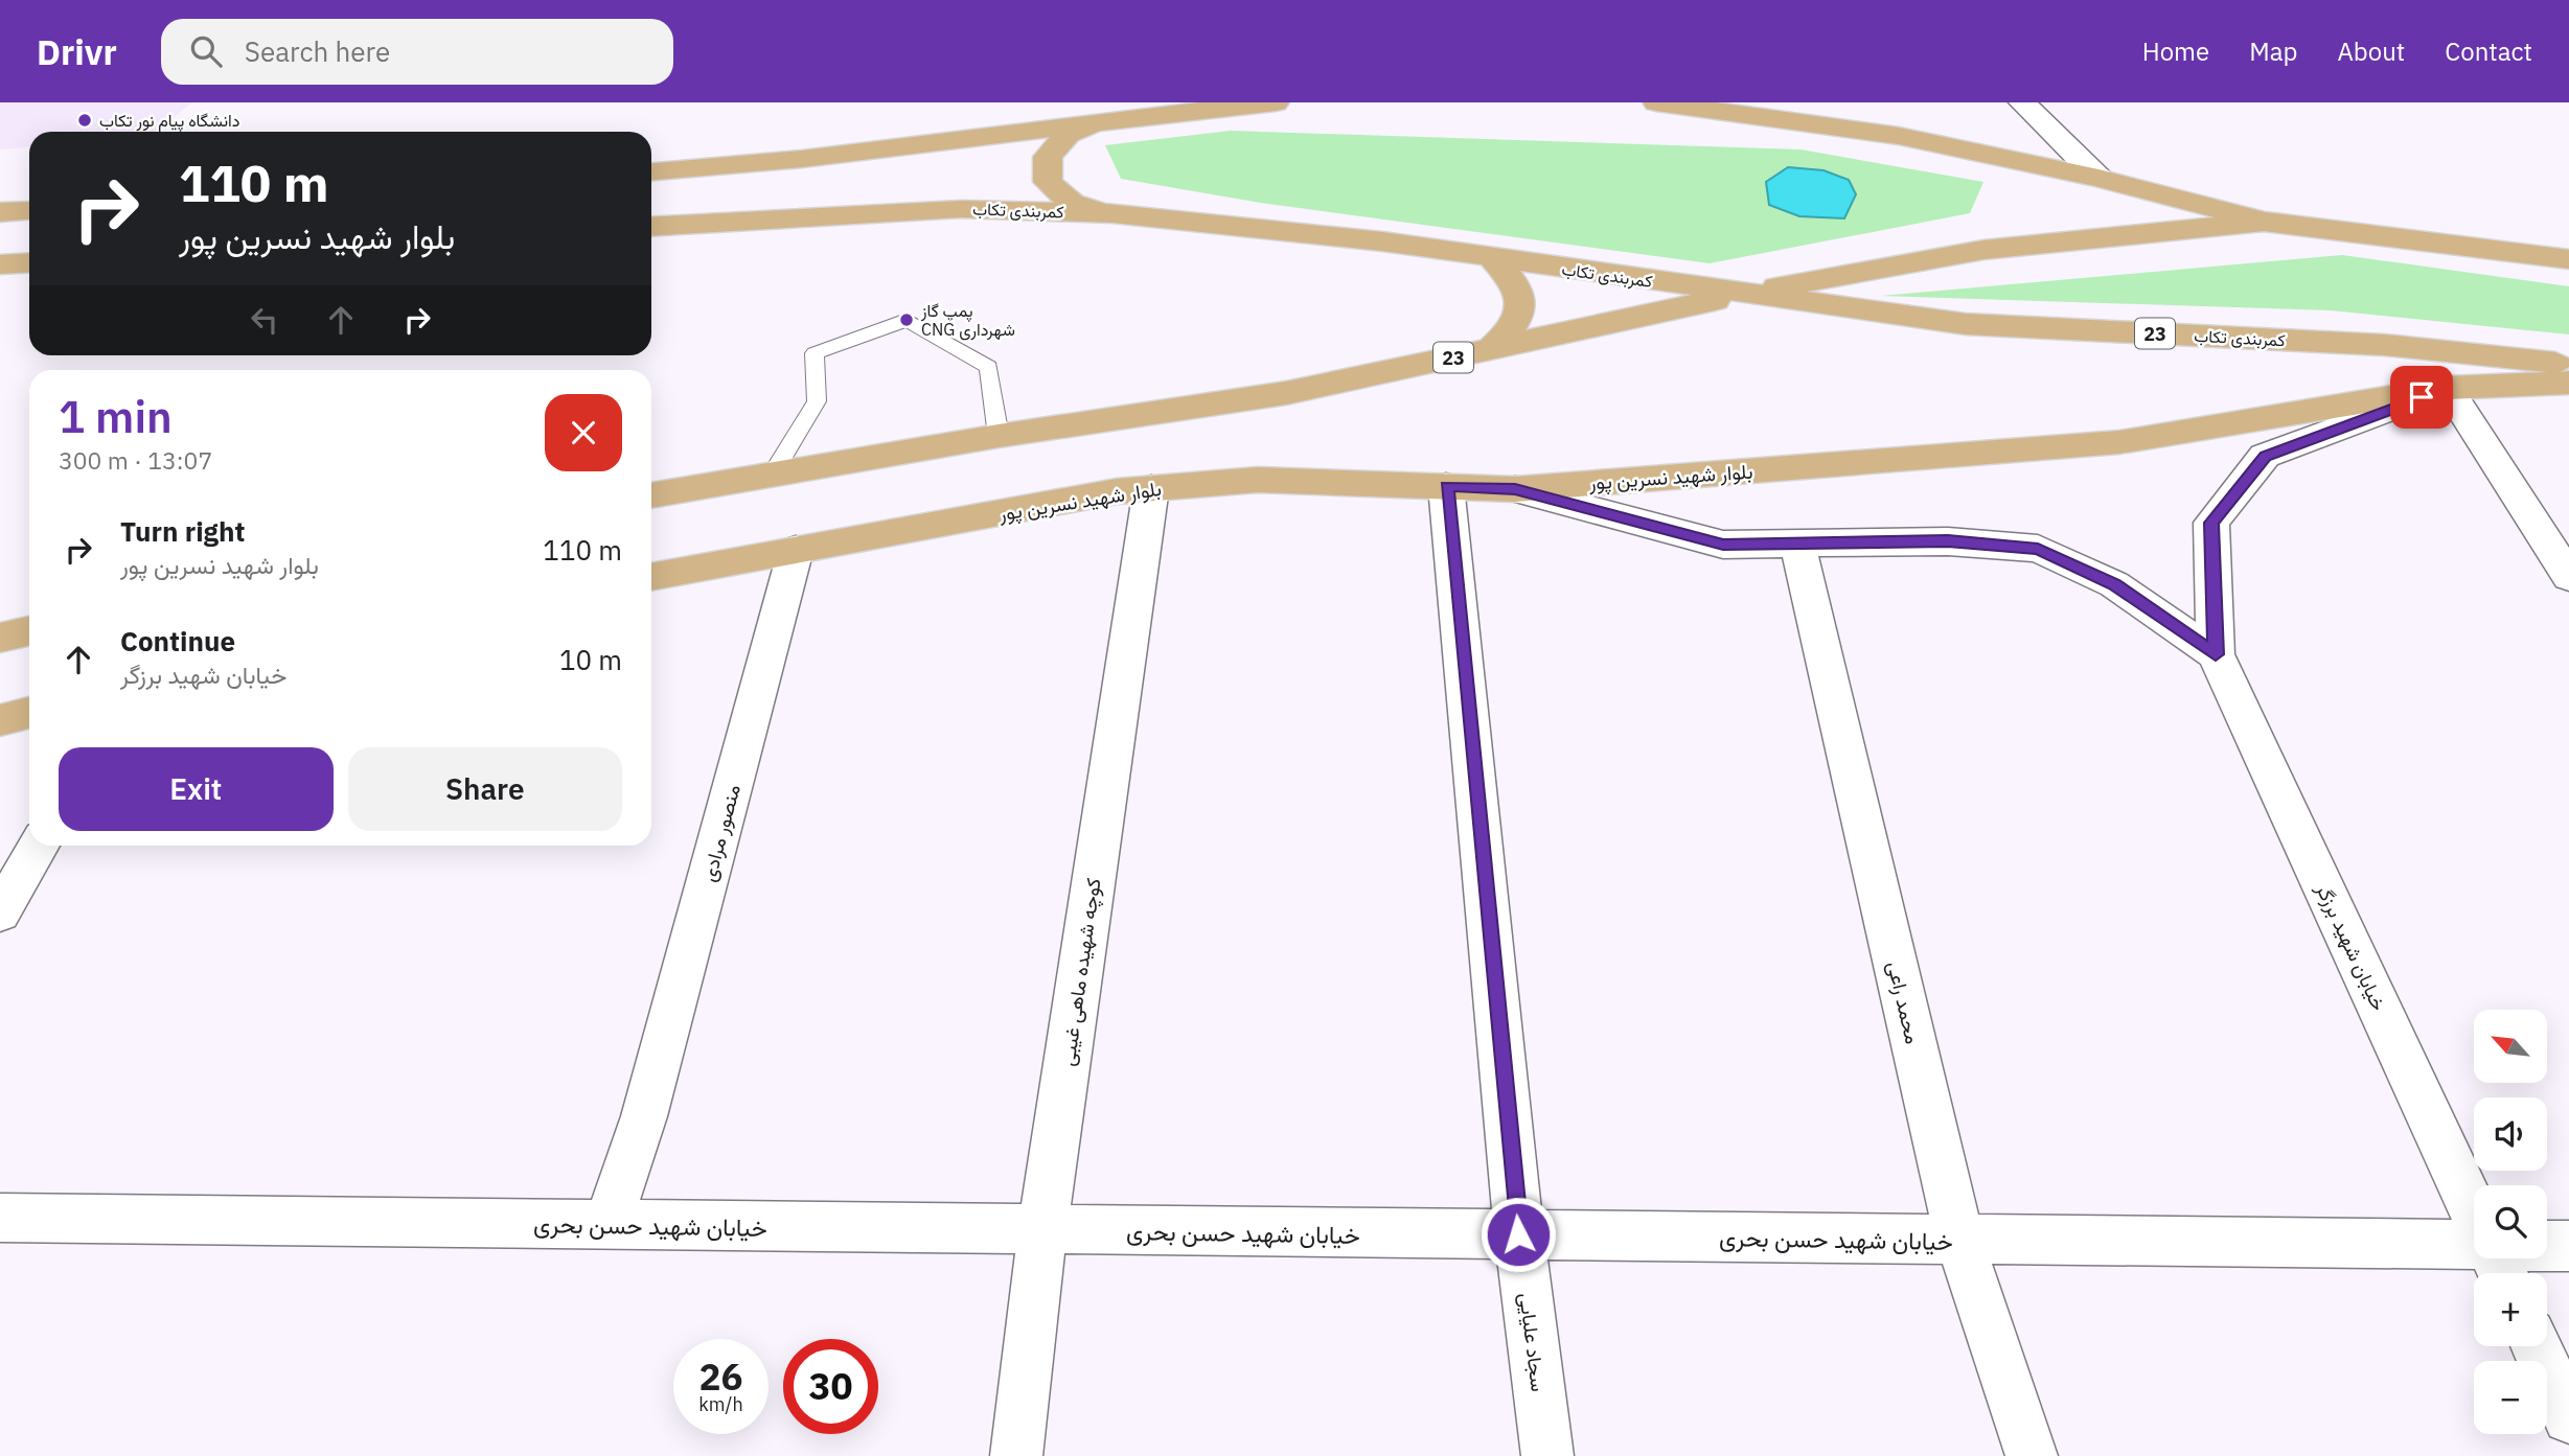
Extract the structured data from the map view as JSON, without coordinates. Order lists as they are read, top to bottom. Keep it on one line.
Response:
{"streets":{"main road":["کمربندی تکاب","23","بلوار شهید نسرین پور"],"street":["منصور مرادی","خیابان شهید برزگر","کوچه شهیده ماهی غیبی","محمد راعی","خیابان شهید حسن بحری","سجاد علیایی"]},"crossings":[["کمربندی تکاب","23"],["بلوار شهید نسرین پور","منصور مرادی"],["بلوار شهید نسرین پور","خیابان شهید برزگر"],["بلوار شهید نسرین پور","کوچه شهیده ماهی غیبی"],["بلوار شهید نسرین پور","سجاد علیایی"],["منصور مرادی","خیابان شهید حسن بحری"],["کوچه شهیده ماهی غیبی","خیابان شهید حسن بحری"],["محمد راعی","خیابان شهید حسن بحری"],["خیابان شهید حسن بحری","سجاد علیایی"]],"places":["دانشگاه پیام نور تکاب","پمپ گاز CNG شهرداری"],"north":"top left","page":{"header":"Drivr","search":"Search here","nav":["Home","Map","About","Contact"],"turn":["110 m","بلوار شهید نسرین پور"],"heading":["1 min","300 m · 13:07"],"list":[{"name":"Turn right","note":"بلوار شهید نسرین پور","value":"110 m"},{"name":"Continue","note":"خیابان شهید برزگر","value":"10 m"}],"buttons":["Exit","Share"],"map_buttons":["+","−"],"speed":"26 km/h","limit":"30"}}
